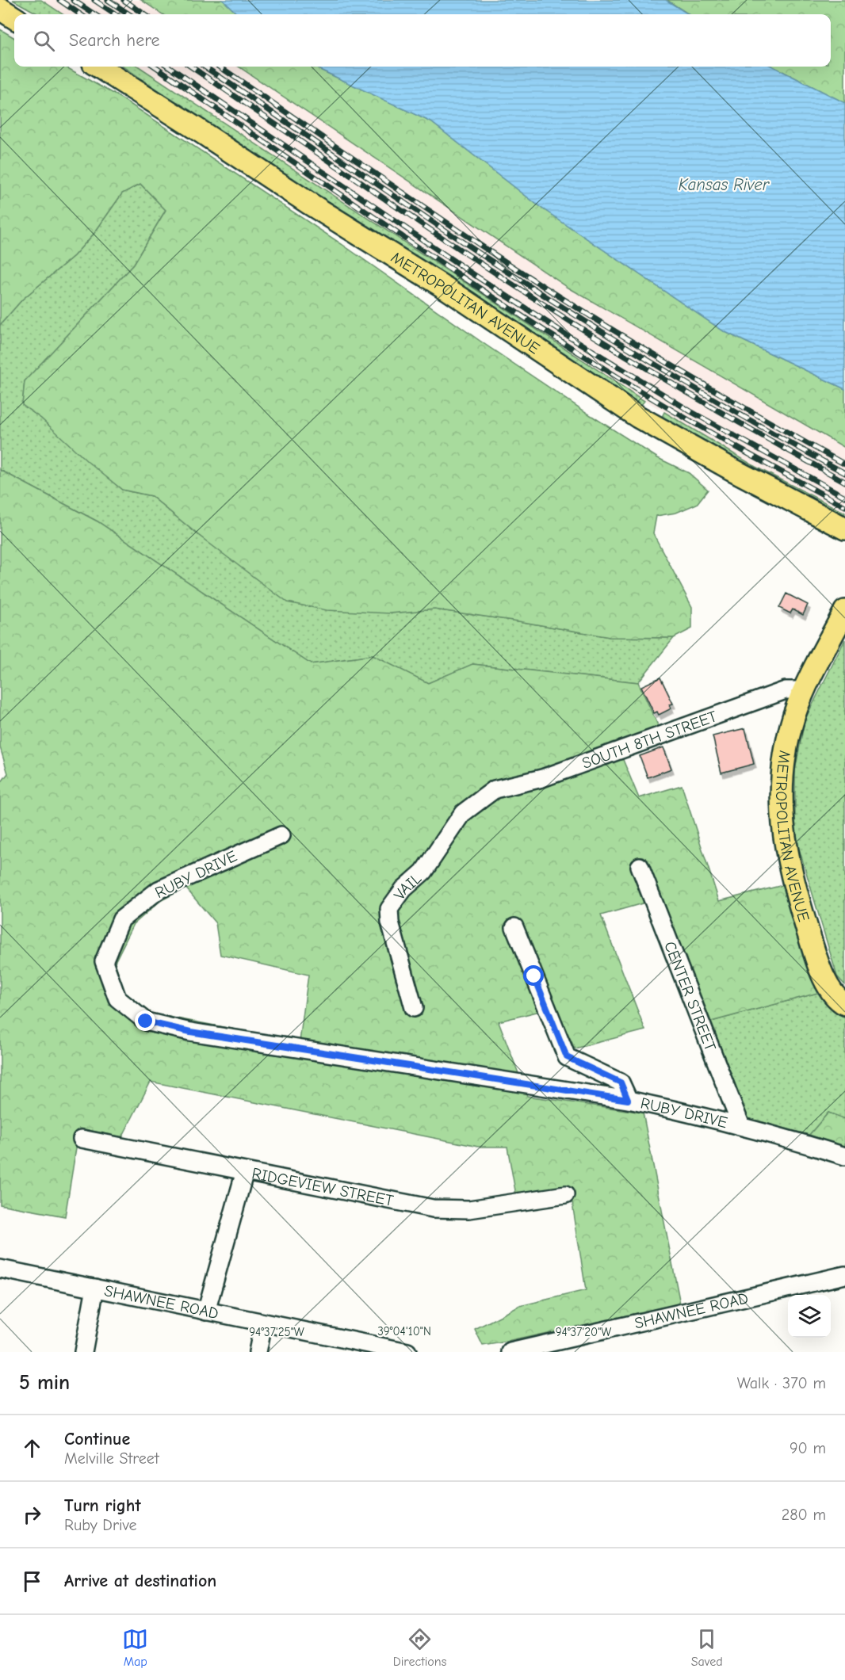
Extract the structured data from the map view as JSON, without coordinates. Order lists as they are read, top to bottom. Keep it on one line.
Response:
{"streets":{"main road":["METROPOLITAN AVENUE"],"street":["SOUTH 8TH STREET","RUBY DRIVE","VAIL","CENTER STREET","RIDGEVIEW STREET","SHAWNEE ROAD"]},"crossings":[["METROPOLITAN AVENUE","SOUTH 8TH STREET"],["SOUTH 8TH STREET","VAIL"],["RUBY DRIVE","CENTER STREET"]],"water":["Kansas River"],"page":{"search":"Search here","heading":["5 min","Walk · 370 m"],"list":[["Continue","Melville Street","90 m"],["Turn right","Ruby Drive","280 m"],"Arrive at destination"],"nav":["Map","Directions","Saved"]},"coordinates":["39°04'10\"N","94°37'25\"W","94°37'20\"W"]}
